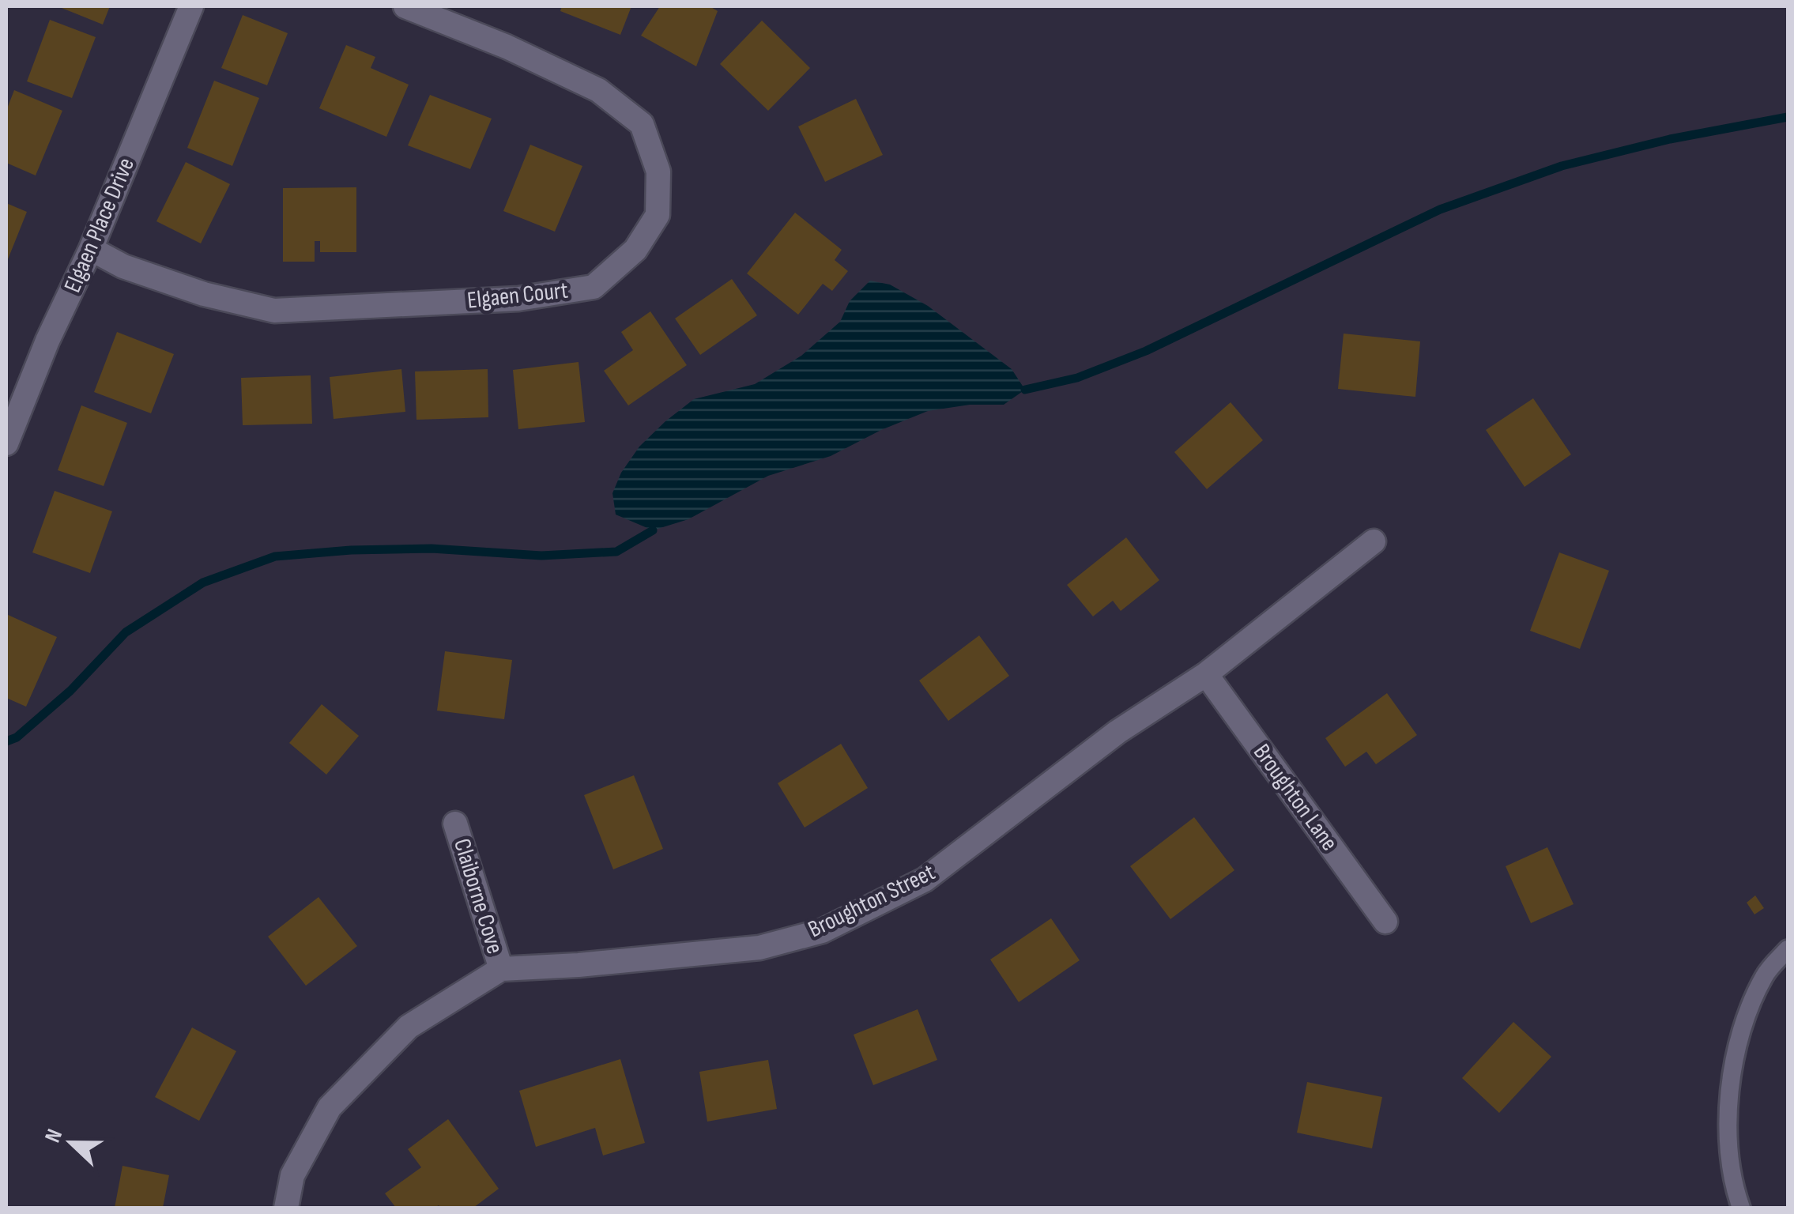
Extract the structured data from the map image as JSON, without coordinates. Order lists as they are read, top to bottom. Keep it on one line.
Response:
{"streets":{"street":["Elgaen Place Drive","Elgaen Court","Broughton Lane","Claiborne Cove","Broughton Street"]},"crossings":[["Elgaen Place Drive","Elgaen Court"],["Broughton Lane","Broughton Street"],["Claiborne Cove","Broughton Street"]],"north":"left"}
